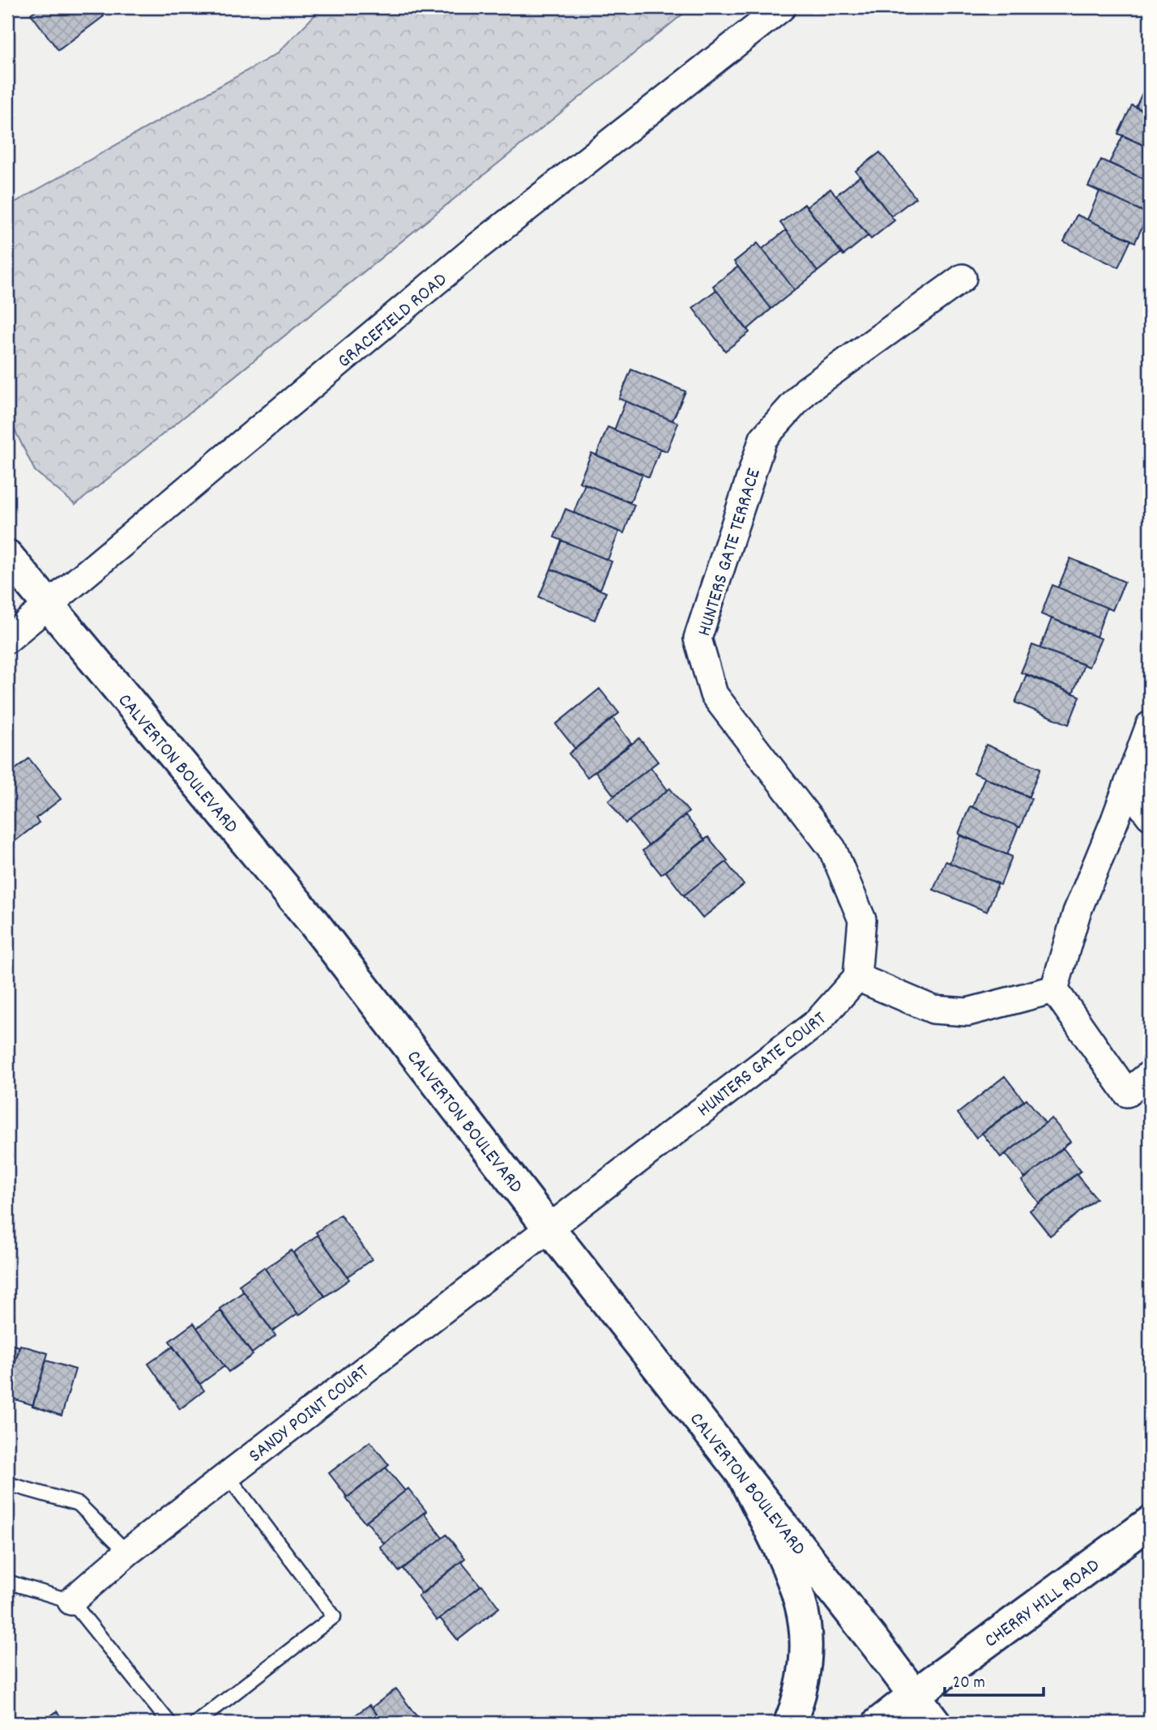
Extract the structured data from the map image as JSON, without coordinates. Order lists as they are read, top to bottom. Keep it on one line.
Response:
{"streets":{"street":["GRACEFIELD ROAD","HUNTERS GATE TERRACE","CALVERTON BOULEVARD","HUNTERS GATE COURT","SANDY POINT COURT","CHERRY HILL ROAD"]},"crossings":[["GRACEFIELD ROAD","CALVERTON BOULEVARD"],["HUNTERS GATE TERRACE","HUNTERS GATE COURT"],["CALVERTON BOULEVARD","HUNTERS GATE COURT"],["CALVERTON BOULEVARD","SANDY POINT COURT"],["CALVERTON BOULEVARD","CHERRY HILL ROAD"],["HUNTERS GATE COURT","SANDY POINT COURT"]],"scale_bar":"20 m"}
